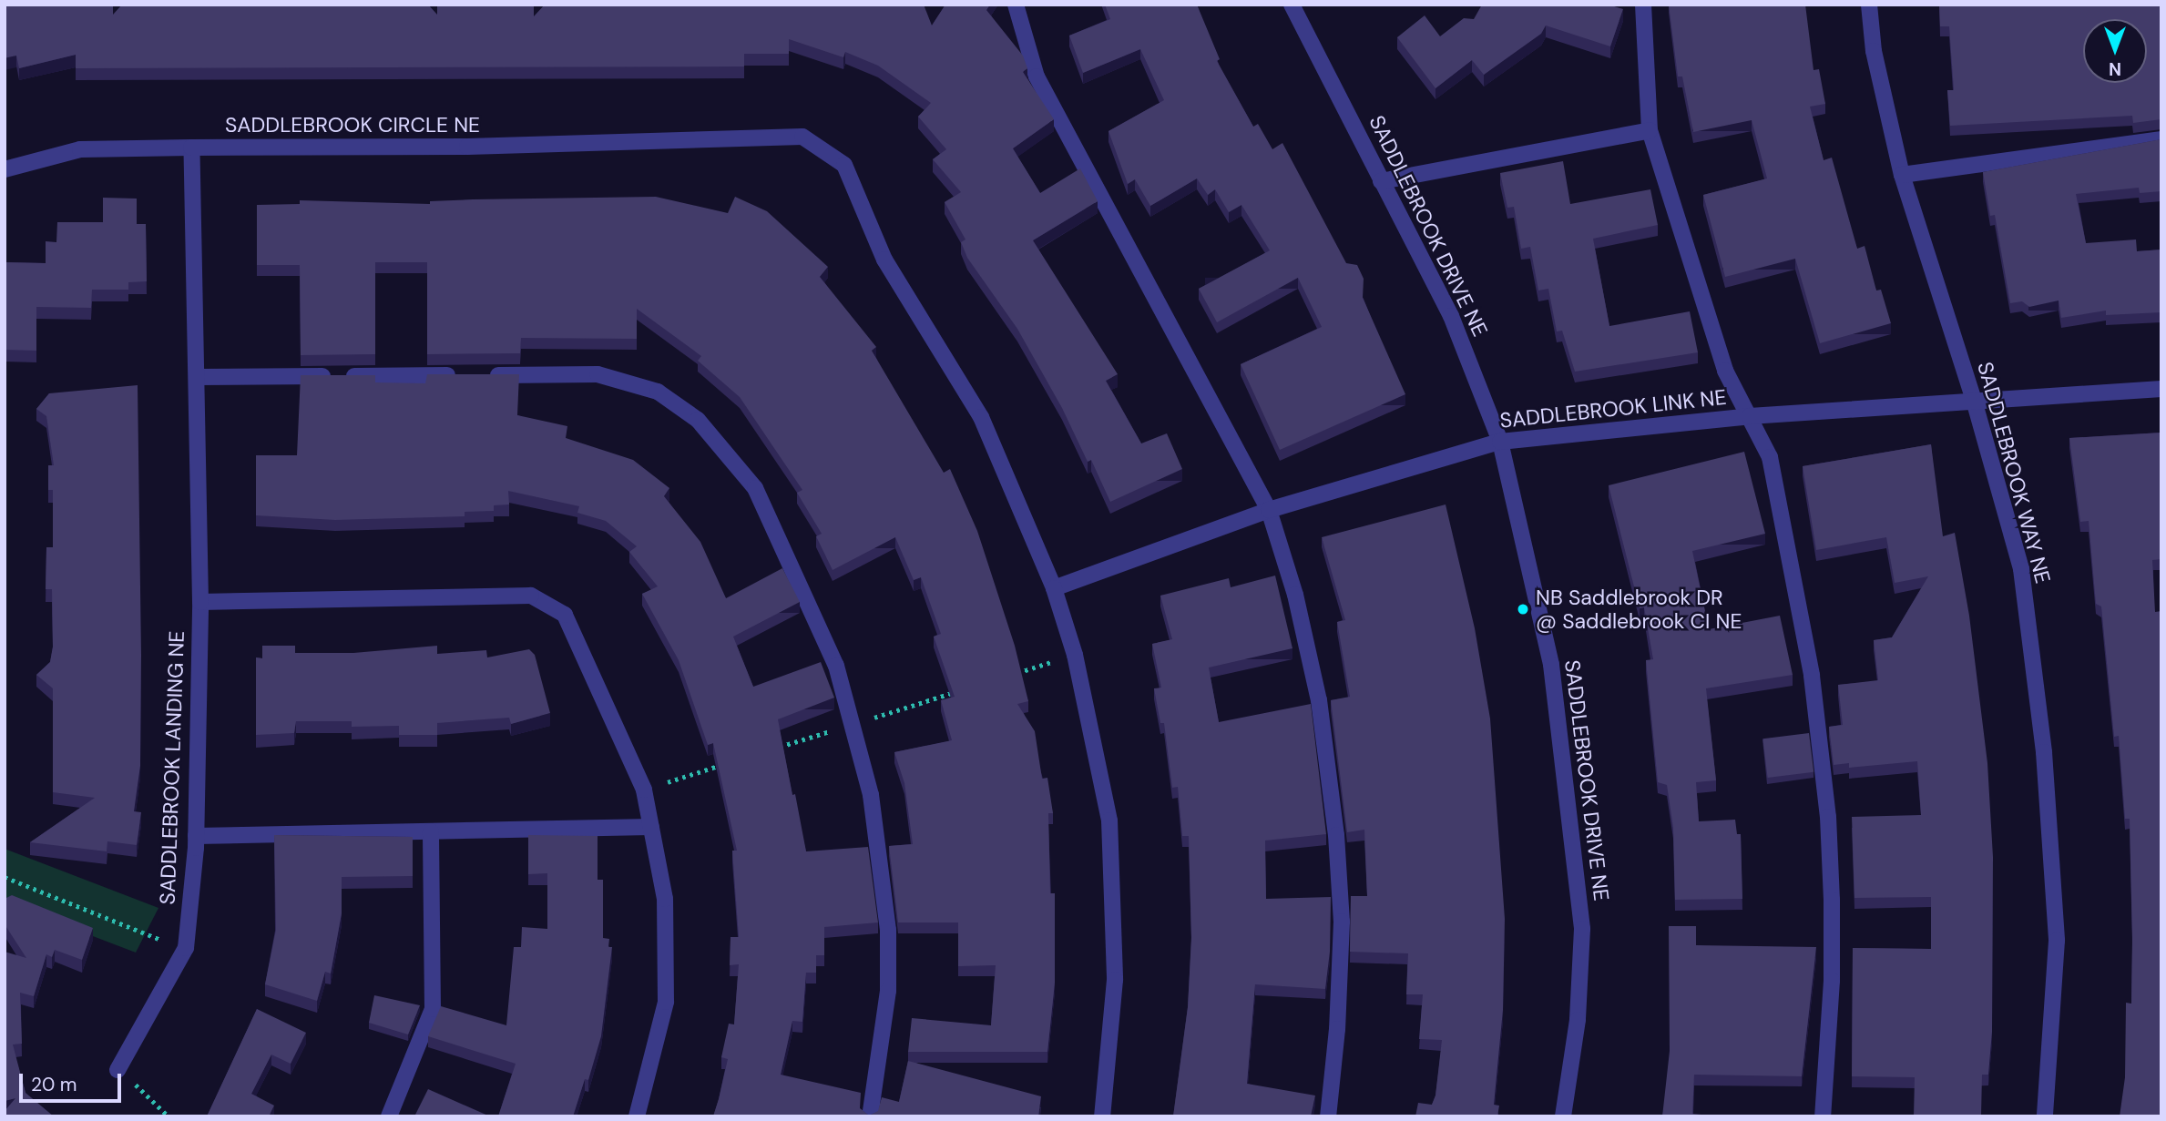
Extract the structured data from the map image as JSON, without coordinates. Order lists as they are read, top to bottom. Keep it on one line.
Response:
{"streets":{"street":["SADDLEBROOK CIRCLE NE","SADDLEBROOK DRIVE NE","SADDLEBROOK LINK NE","SADDLEBROOK WAY NE","SADDLEBROOK LANDING NE"]},"crossings":[["SADDLEBROOK CIRCLE NE","SADDLEBROOK LINK NE"],["SADDLEBROOK DRIVE NE","SADDLEBROOK LINK NE"],["SADDLEBROOK LINK NE","SADDLEBROOK WAY NE"]],"places":["NB Saddlebrook DR @ Saddlebrook CI NE"],"scale_bar":"20 m","north":"bottom"}
